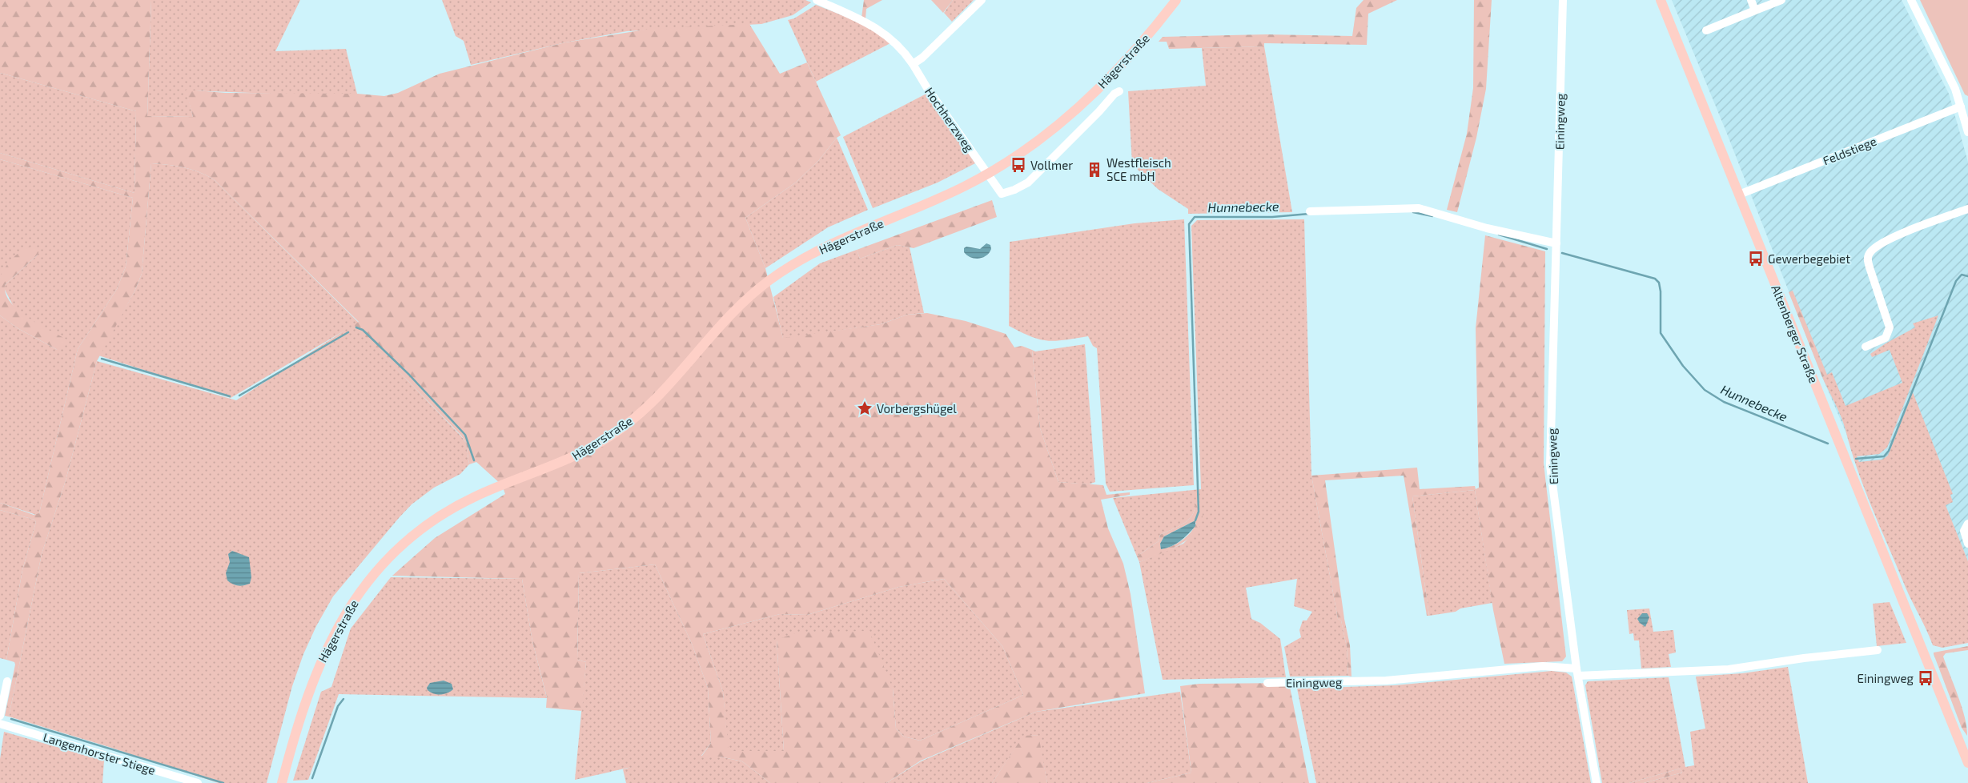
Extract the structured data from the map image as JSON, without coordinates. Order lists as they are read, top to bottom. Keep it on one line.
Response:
{"streets":{"main road":["Hägerstraße","Altenberger Straße"],"street":["Hochherzweg","Einingweg","Feldstiege","Langenhorster Stiege"]},"crossings":[["Hägerstraße","Hochherzweg"],["Feldstiege","Altenberger Straße"]],"water":["Hunnebecke"],"places":{"bus stop":["Vollmer","Gewerbegebiet","Einingweg"],"building":["Westfleisch SCE mbH"],"place":["Vorbergshügel"]}}
